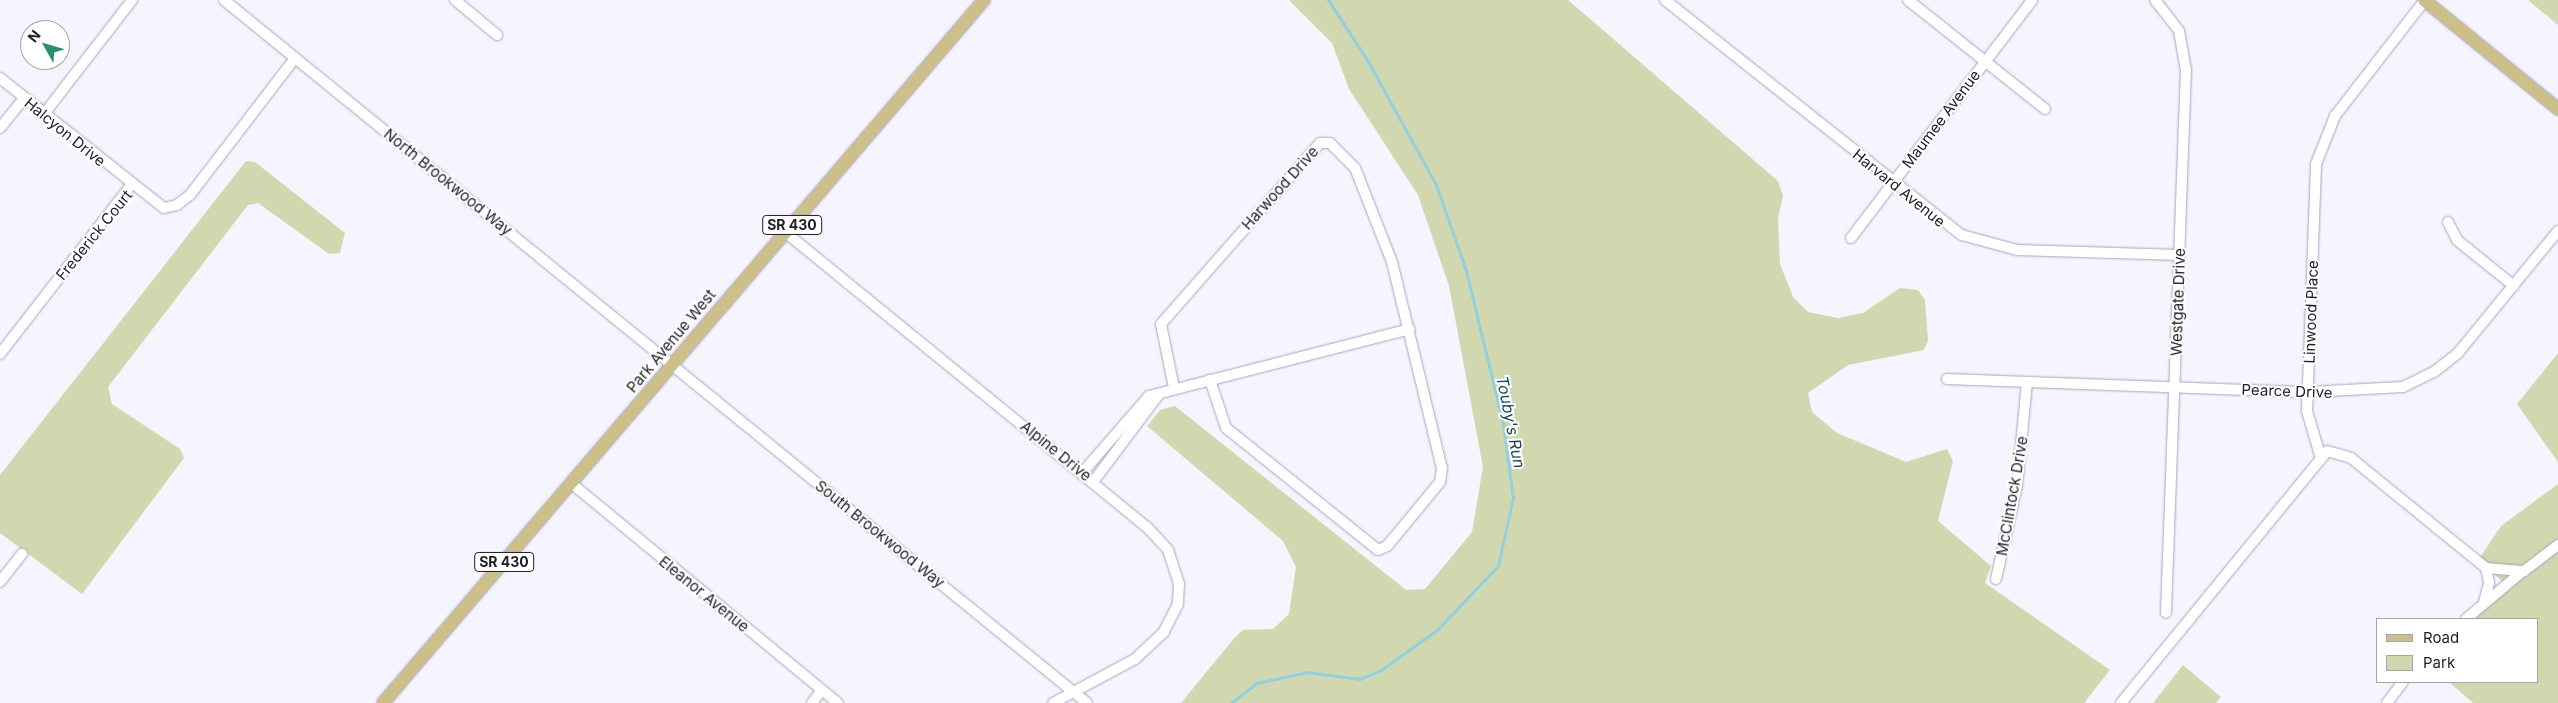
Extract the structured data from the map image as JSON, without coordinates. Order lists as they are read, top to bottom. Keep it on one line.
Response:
{"streets":{"main road":["SR 430","Park Avenue West"],"street":["Maumee Avenue","Halcyon Drive","North Brookwood Way","Harwood Drive","Harvard Avenue","Frederick Court","Westgate Drive","Linwood Place","Pearce Drive","Alpine Drive","McClintock Drive","South Brookwood Way","Eleanor Avenue"]},"crossings":[["Maumee Avenue","Harvard Avenue"],["Halcyon Drive","Frederick Court"],["North Brookwood Way","Frederick Court"],["North Brookwood Way","Park Avenue West"],["North Brookwood Way","South Brookwood Way"],["Harvard Avenue","Westgate Drive"],["Westgate Drive","Pearce Drive"],["Linwood Place","Pearce Drive"],["Park Avenue West","Alpine Drive"],["Park Avenue West","South Brookwood Way"],["Park Avenue West","Eleanor Avenue"],["Pearce Drive","McClintock Drive"],["Alpine Drive","South Brookwood Way"]],"water":["Touby's Run"],"legend":["Road","Park"],"north":"top left"}
